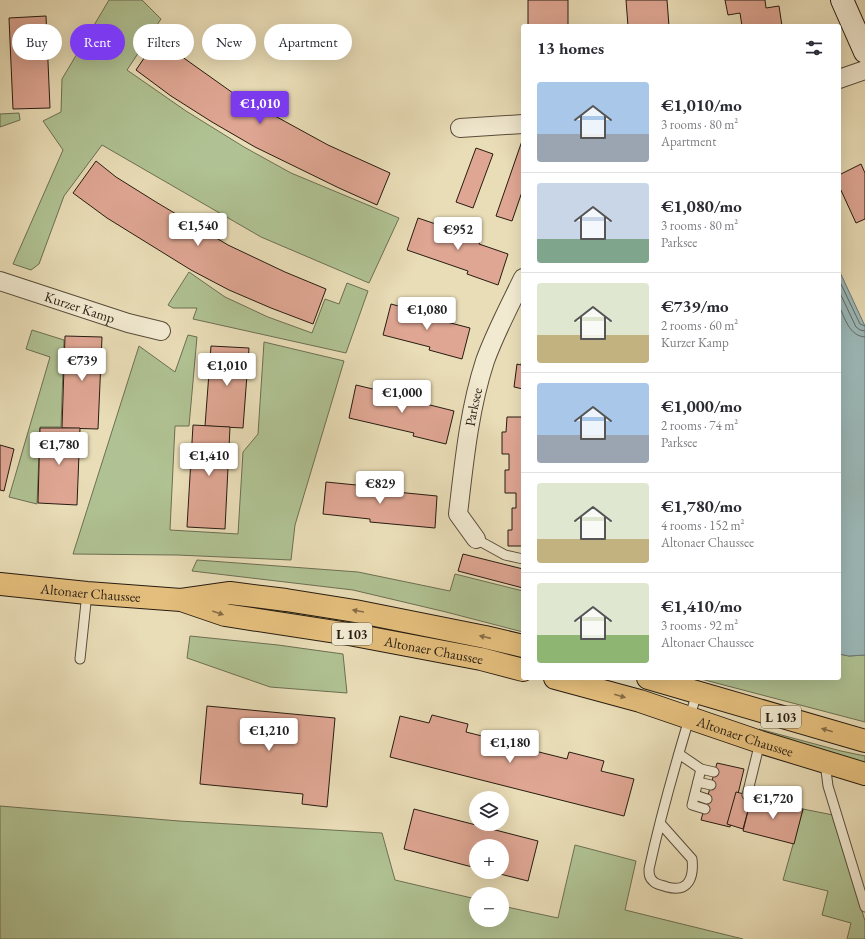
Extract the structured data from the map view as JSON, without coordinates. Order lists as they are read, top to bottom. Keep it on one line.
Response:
{"streets":{"main road":["Altonaer Chaussee","L 103"],"street":["Kurzer Kamp","Parksee"]},"page":{"chip":["Buy","Rent","Filters","New","Apartment"],"heading":"13 homes","list":[{"name":"€1,010/mo","note":"3 rooms · 80 m² · Apartment"},{"name":"€1,080/mo","note":"3 rooms · 80 m² · Parksee"},{"name":"€739/mo","note":"2 rooms · 60 m² · Kurzer Kamp"},{"name":"€1,000/mo","note":"2 rooms · 74 m² · Parksee"},{"name":"€1,780/mo","note":"4 rooms · 152 m² · Altonaer Chaussee"},{"name":"€1,410/mo","note":"3 rooms · 92 m² · Altonaer Chaussee"}],"price":["€1,010","€1,540","€952","€1,080","€739","€1,010","€1,000","€1,780","€1,410","€829","€1,210","€1,180","€1,720"],"map_buttons":["+","−"]}}
